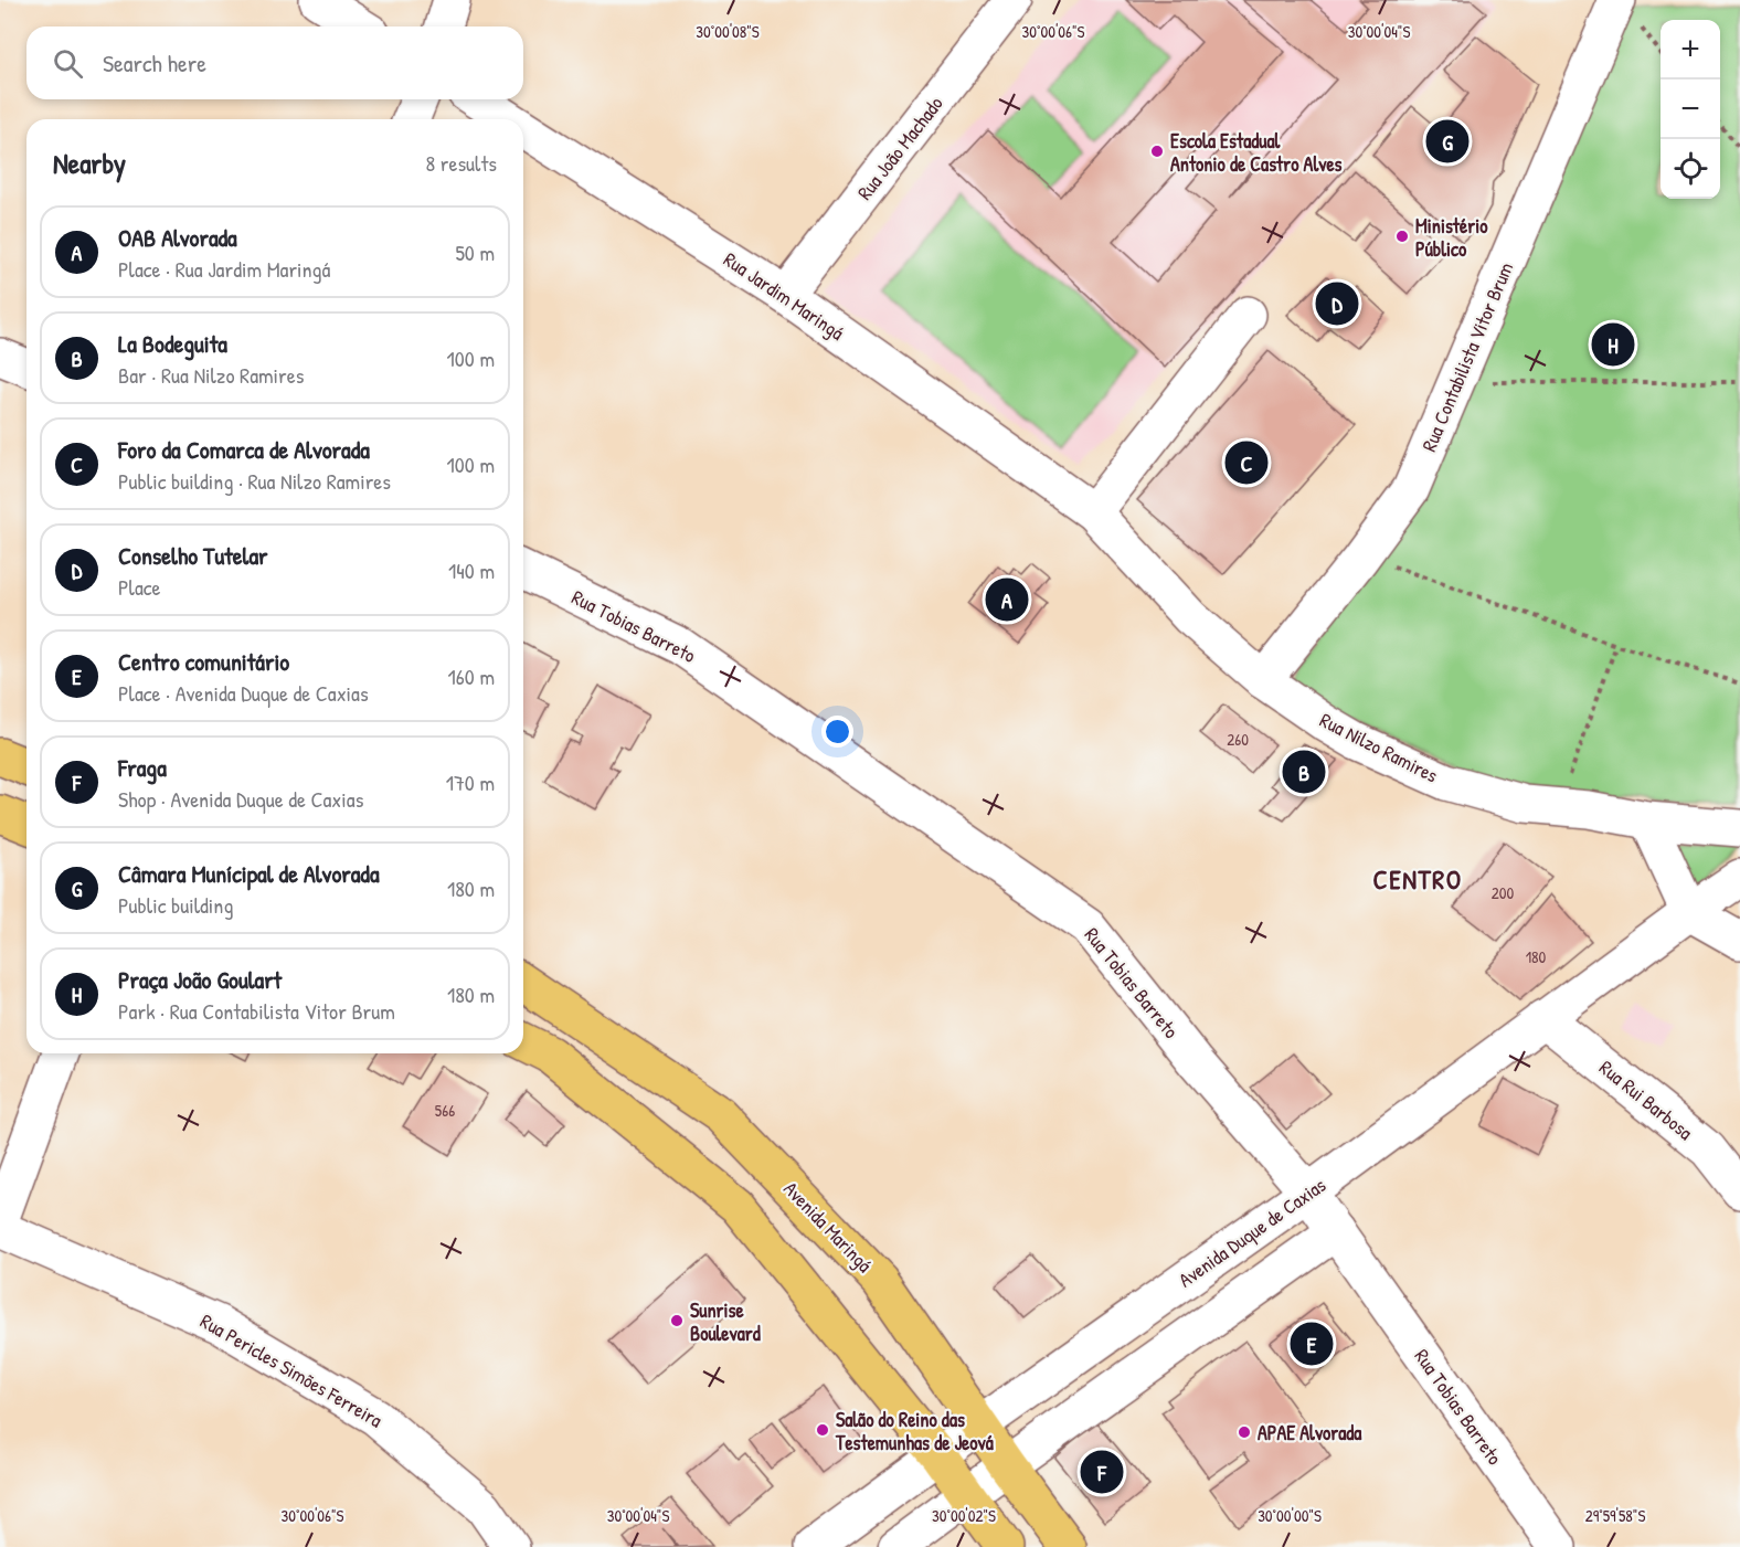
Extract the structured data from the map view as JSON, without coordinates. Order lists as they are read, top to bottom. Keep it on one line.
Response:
{"streets":{"main road":["Avenida Maringá"],"street":["Rua João Machado","Rua Jardim Maringá","Rua Contabilista Vitor Brum","Rua Tobias Barreto","Rua Nilzo Ramires","Rua Rui Barbosa","Avenida Duque de Caxias","Rua Pericles Simões Ferreira"]},"crossings":[["Rua João Machado","Rua Jardim Maringá"],["Rua Jardim Maringá","Rua Nilzo Ramires"],["Rua Contabilista Vitor Brum","Rua Nilzo Ramires"],["Rua Tobias Barreto","Avenida Duque de Caxias"],["Rua Rui Barbosa","Avenida Duque de Caxias"],["Avenida Maringá","Avenida Duque de Caxias"]],"districts":["CENTRO"],"places":["Escola Estadual Antonio de Castro Alves","Ministério Público","Sunrise Boulevard","Salão do Reino das Testemunhas de Jeová","APAE Alvorada"],"house_numbers":["260","200","180","566"],"page":{"map_buttons":["+","−"],"search":"Search here","pins":["G","D","H","C","A","B","E","F"],"heading":["Nearby","8 results"],"list":[{"mark":"A","name":"OAB Alvorada","note":"Place · Rua Jardim Maringá","value":"50 m"},{"mark":"B","name":"La Bodeguita","note":"Bar · Rua Nilzo Ramires","value":"100 m"},{"mark":"C","name":"Foro da Comarca de Alvorada","note":"Public building · Rua Nilzo Ramires","value":"100 m"},{"mark":"D","name":"Conselho Tutelar","note":"Place","value":"140 m"},{"mark":"E","name":"Centro comunitário","note":"Place · Avenida Duque de Caxias","value":"160 m"},{"mark":"F","name":"Fraga","note":"Shop · Avenida Duque de Caxias","value":"170 m"},{"mark":"G","name":"Câmara Munícipal de Alvorada","note":"Public building","value":"180 m"},{"mark":"H","name":"Praça João Goulart","note":"Park · Rua Contabilista Vitor Brum","value":"180 m"}]},"coordinates":["30°00'08\"S","30°00'06\"S","30°00'04\"S","30°00'02\"S","30°00'00\"S","29°59'58\"S"]}
